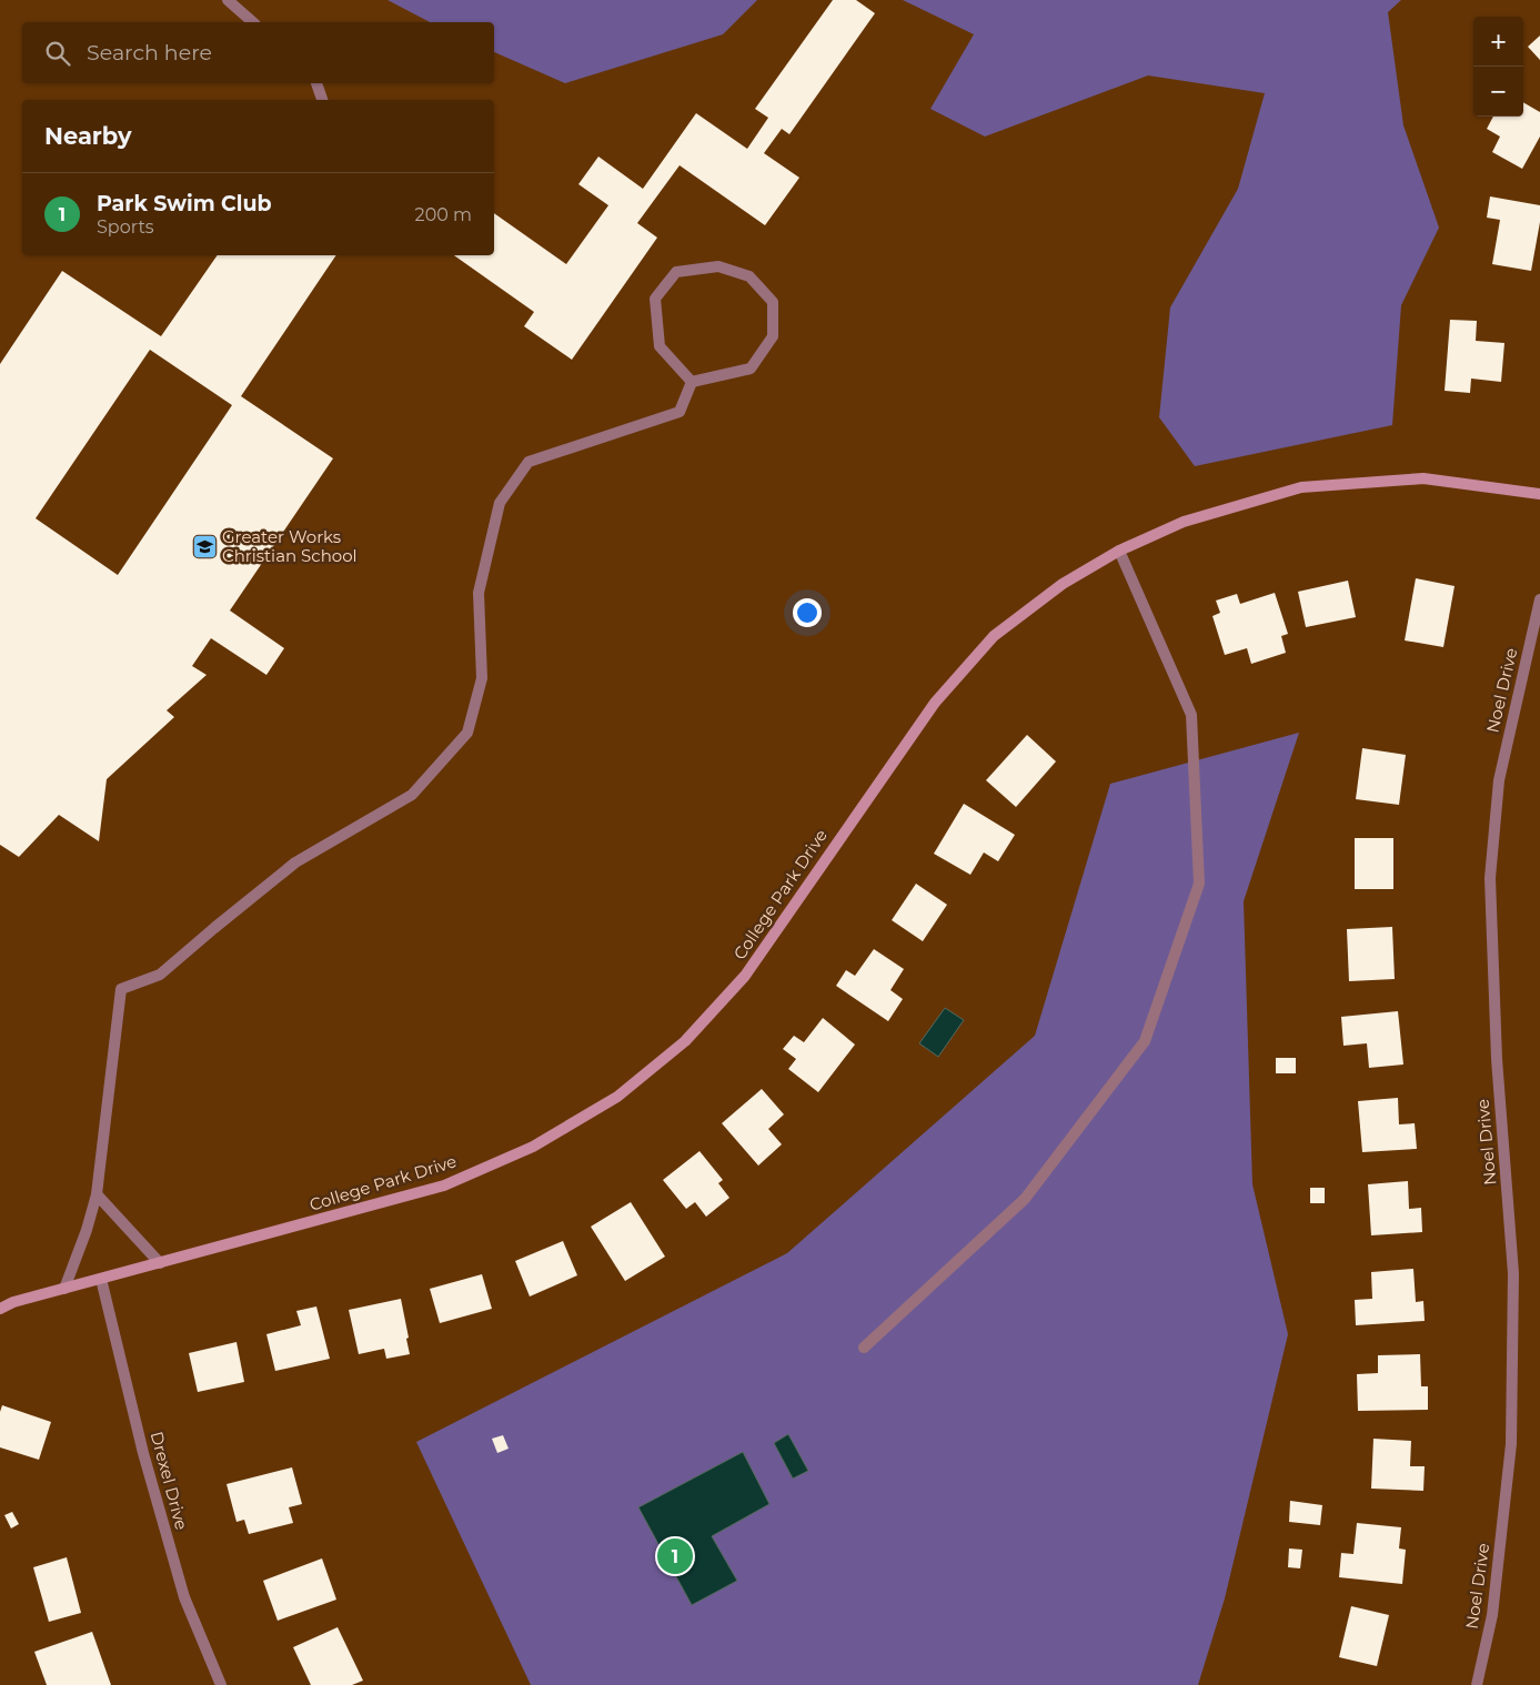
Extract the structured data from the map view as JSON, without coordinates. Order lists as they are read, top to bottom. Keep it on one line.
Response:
{"streets":{"street":["Noel Drive","College Park Drive","Drexel Drive"]},"crossings":[["College Park Drive","Drexel Drive"]],"places":{"school or university":["Greater Works Christian School"]},"page":{"map_buttons":["+","−"],"search":"Search here","heading":"Nearby","list":[{"mark":"1","name":"Park Swim Club","note":"Sports","value":"200 m"}],"pins":"1"}}
